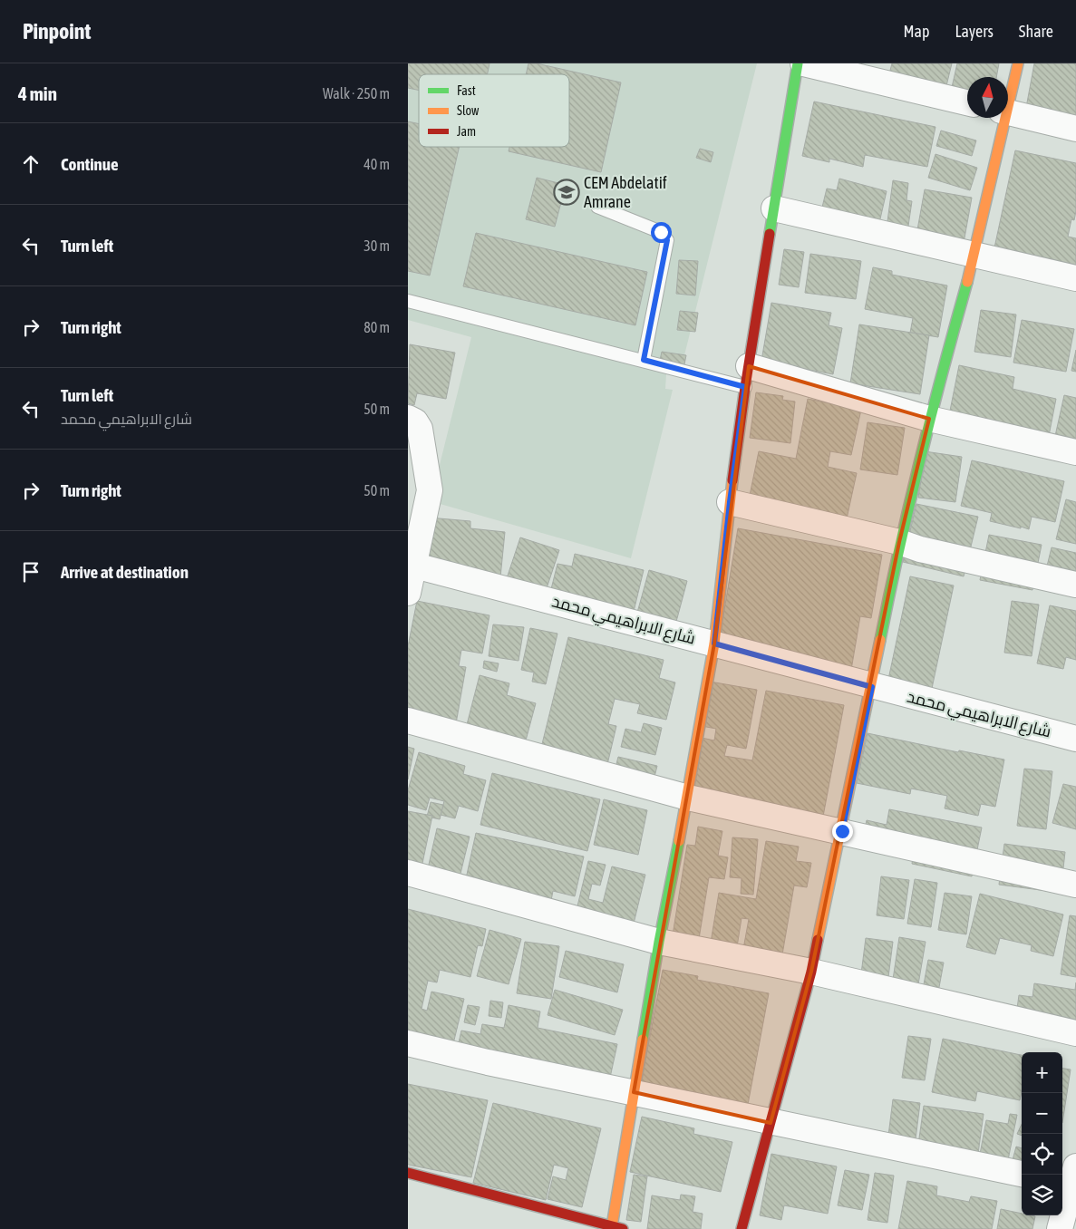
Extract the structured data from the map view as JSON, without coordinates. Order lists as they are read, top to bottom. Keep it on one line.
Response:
{"streets":{"street":["شارع الابراهيمي محمد"]},"places":{"school or university":["CEM Abdelatif Amrane"]},"legend":["Fast","Slow","Jam"],"north":"top","page":{"header":"Pinpoint","nav":["Map","Layers","Share"],"heading":["4 min","Walk · 250 m"],"list":[["Continue","40 m"],["Turn left","30 m"],["Turn right","80 m"],["Turn left","شارع الابراهيمي محمد","50 m"],["Turn right","50 m"],"Arrive at destination"],"map_buttons":["+","−"]}}
